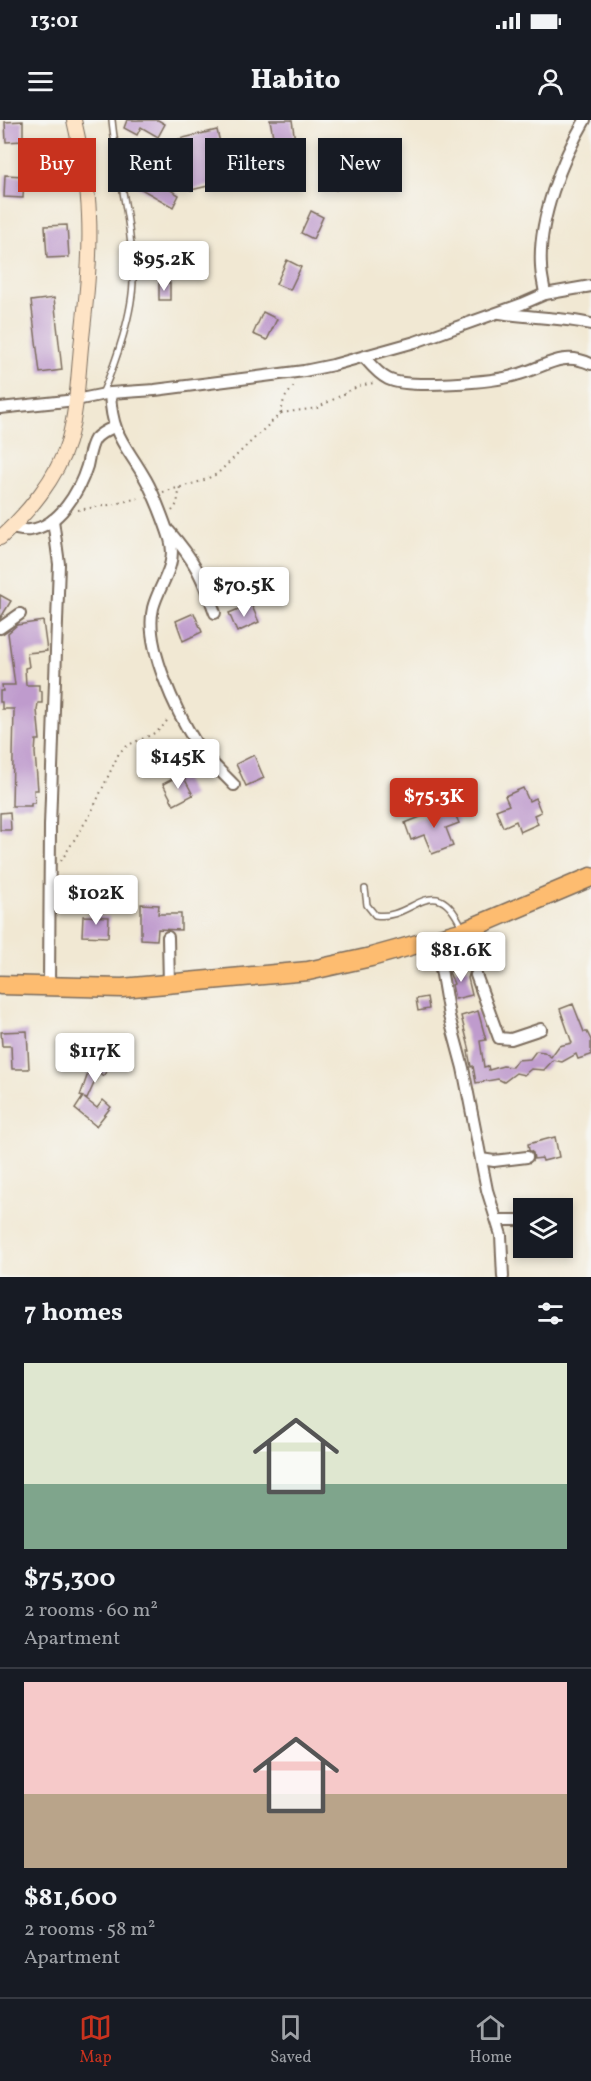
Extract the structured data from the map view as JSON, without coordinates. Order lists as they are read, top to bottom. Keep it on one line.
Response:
{"page":{"status":"13:01","header":"Habito","chip":["Buy","Rent","Filters","New"],"price":["$95.2K","$70.5K","$145K","$75.3K","$102K","$81.6K","$117K"],"heading":"7 homes","list":[{"name":"$75,300","note":"2 rooms · 60 m² · Apartment"},{"name":"$81,600","note":"2 rooms · 58 m² · Apartment"}],"tabs":["Map","Saved","Home"]}}
